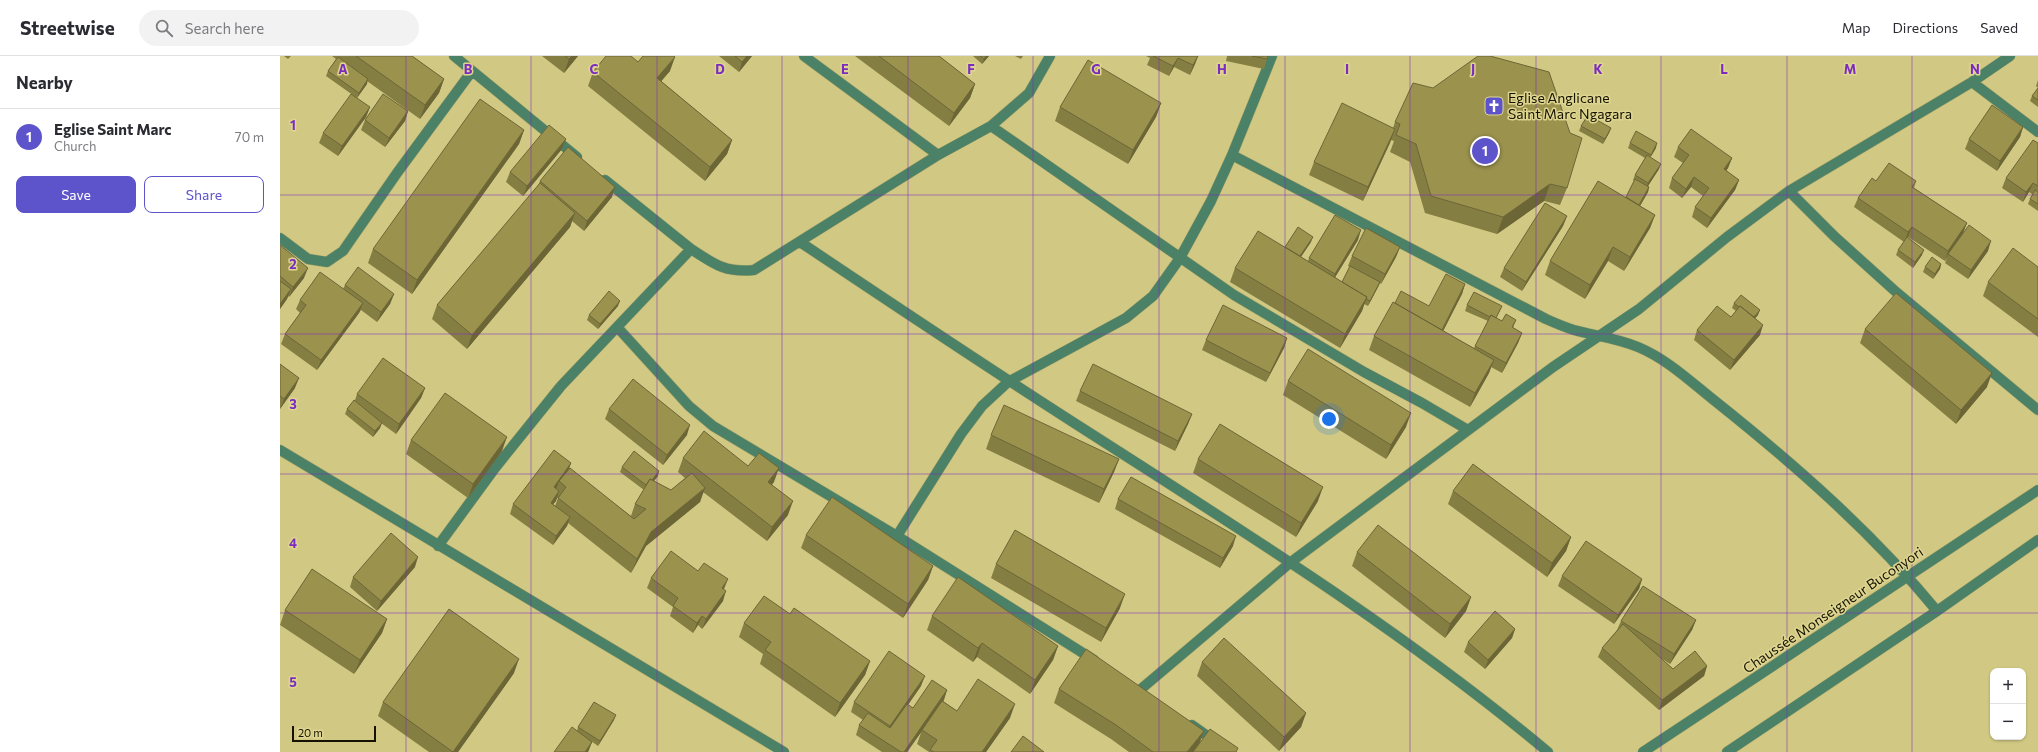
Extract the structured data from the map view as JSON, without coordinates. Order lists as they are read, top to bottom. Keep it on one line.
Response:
{"streets":{"street":["Chaussée Monseigneur Buconyori"]},"places":{"church":["Eglise Anglicane Saint Marc Ngagara"]},"scale_bar":"20 m","page":{"header":"Streetwise","search":"Search here","nav":["Map","Directions","Saved"],"heading":"Nearby","list":[{"mark":"1","name":"Eglise Saint Marc","note":"Church","value":"70 m"}],"pins":"1","buttons":["Save","Share"],"map_buttons":["+","−"],"scale":"20 m"},"grid":{"columns":["A","B","C","D","E","F","G","H","I","J","K","L","M","N"],"rows":["1","2","3","4","5"]}}
